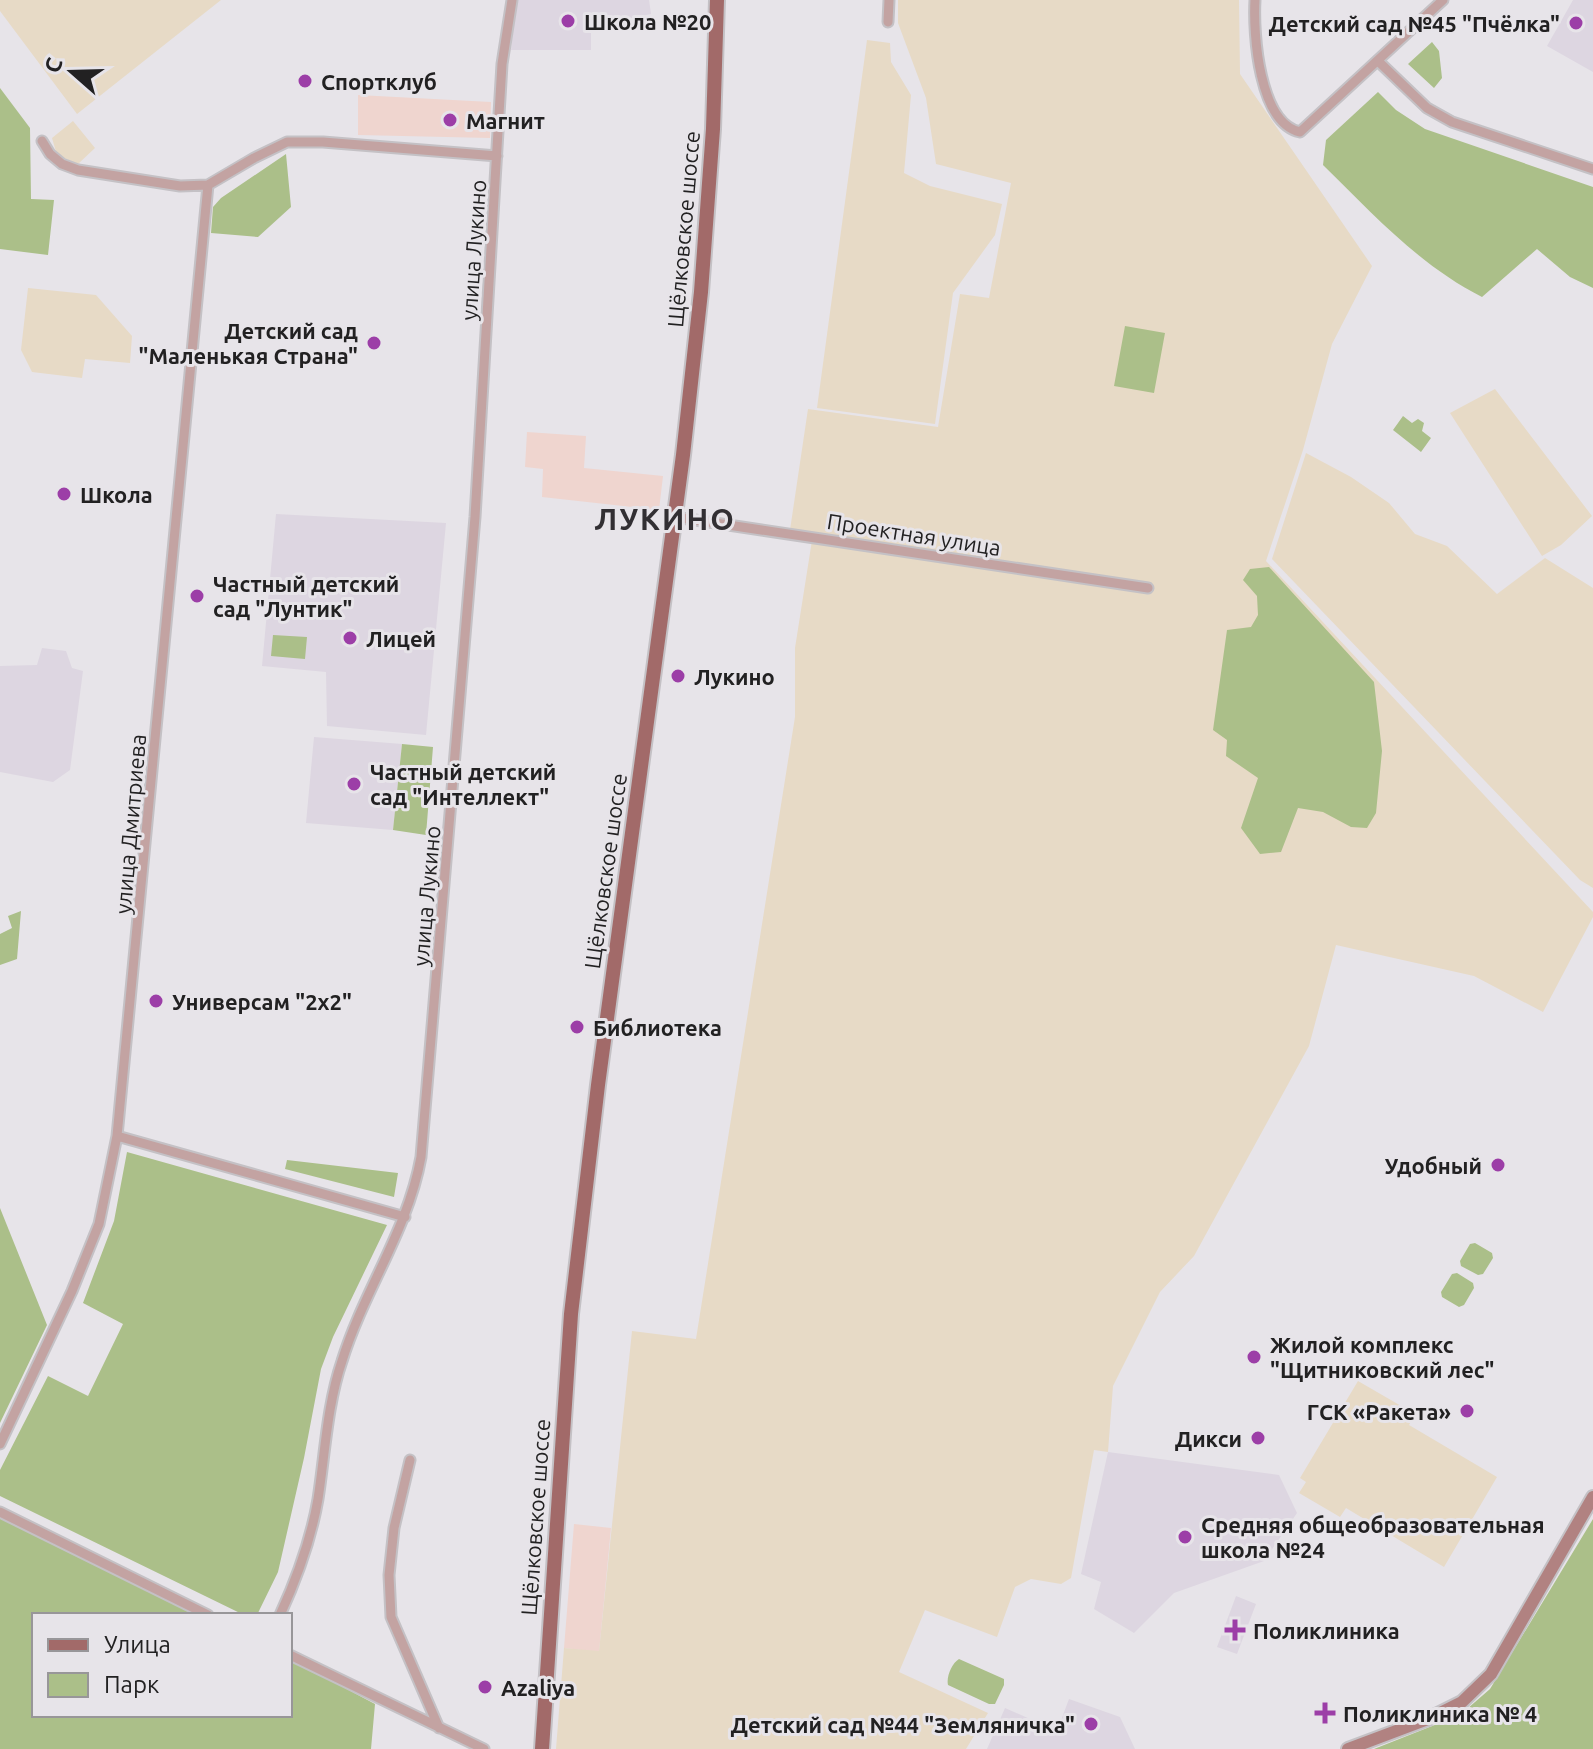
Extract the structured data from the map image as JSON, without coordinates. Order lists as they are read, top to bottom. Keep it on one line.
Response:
{"streets":{"main road":["Щёлковское шоссе"],"street":["улица Лукино","Проектная улица","улица Дмитриева"]},"crossings":[["Щёлковское шоссе","Проектная улица"]],"districts":["ЛУКИНО"],"places":{"other":["Школа №20","Детский сад №45 \"Пчёлка\"","Спортклуб","Магнит","Детский сад \"Маленькая Страна\"","Школа","Частный детский сад \"Лунтик\"","Лицей","Лукино","Частный детский сад \"Интеллект\"","Универсам \"2x2\"","Библиотека","Удобный","Жилой комплекс \"Щитниковский лес\"","ГСК «Ракета»","Дикси","Средняя общеобразовательная школа №24","Azaliya","Детский сад №44 \"Земляничка\""],"health":["Поликлиника","Поликлиника № 4"]},"legend":["Улица","Парк"],"north":"left"}
